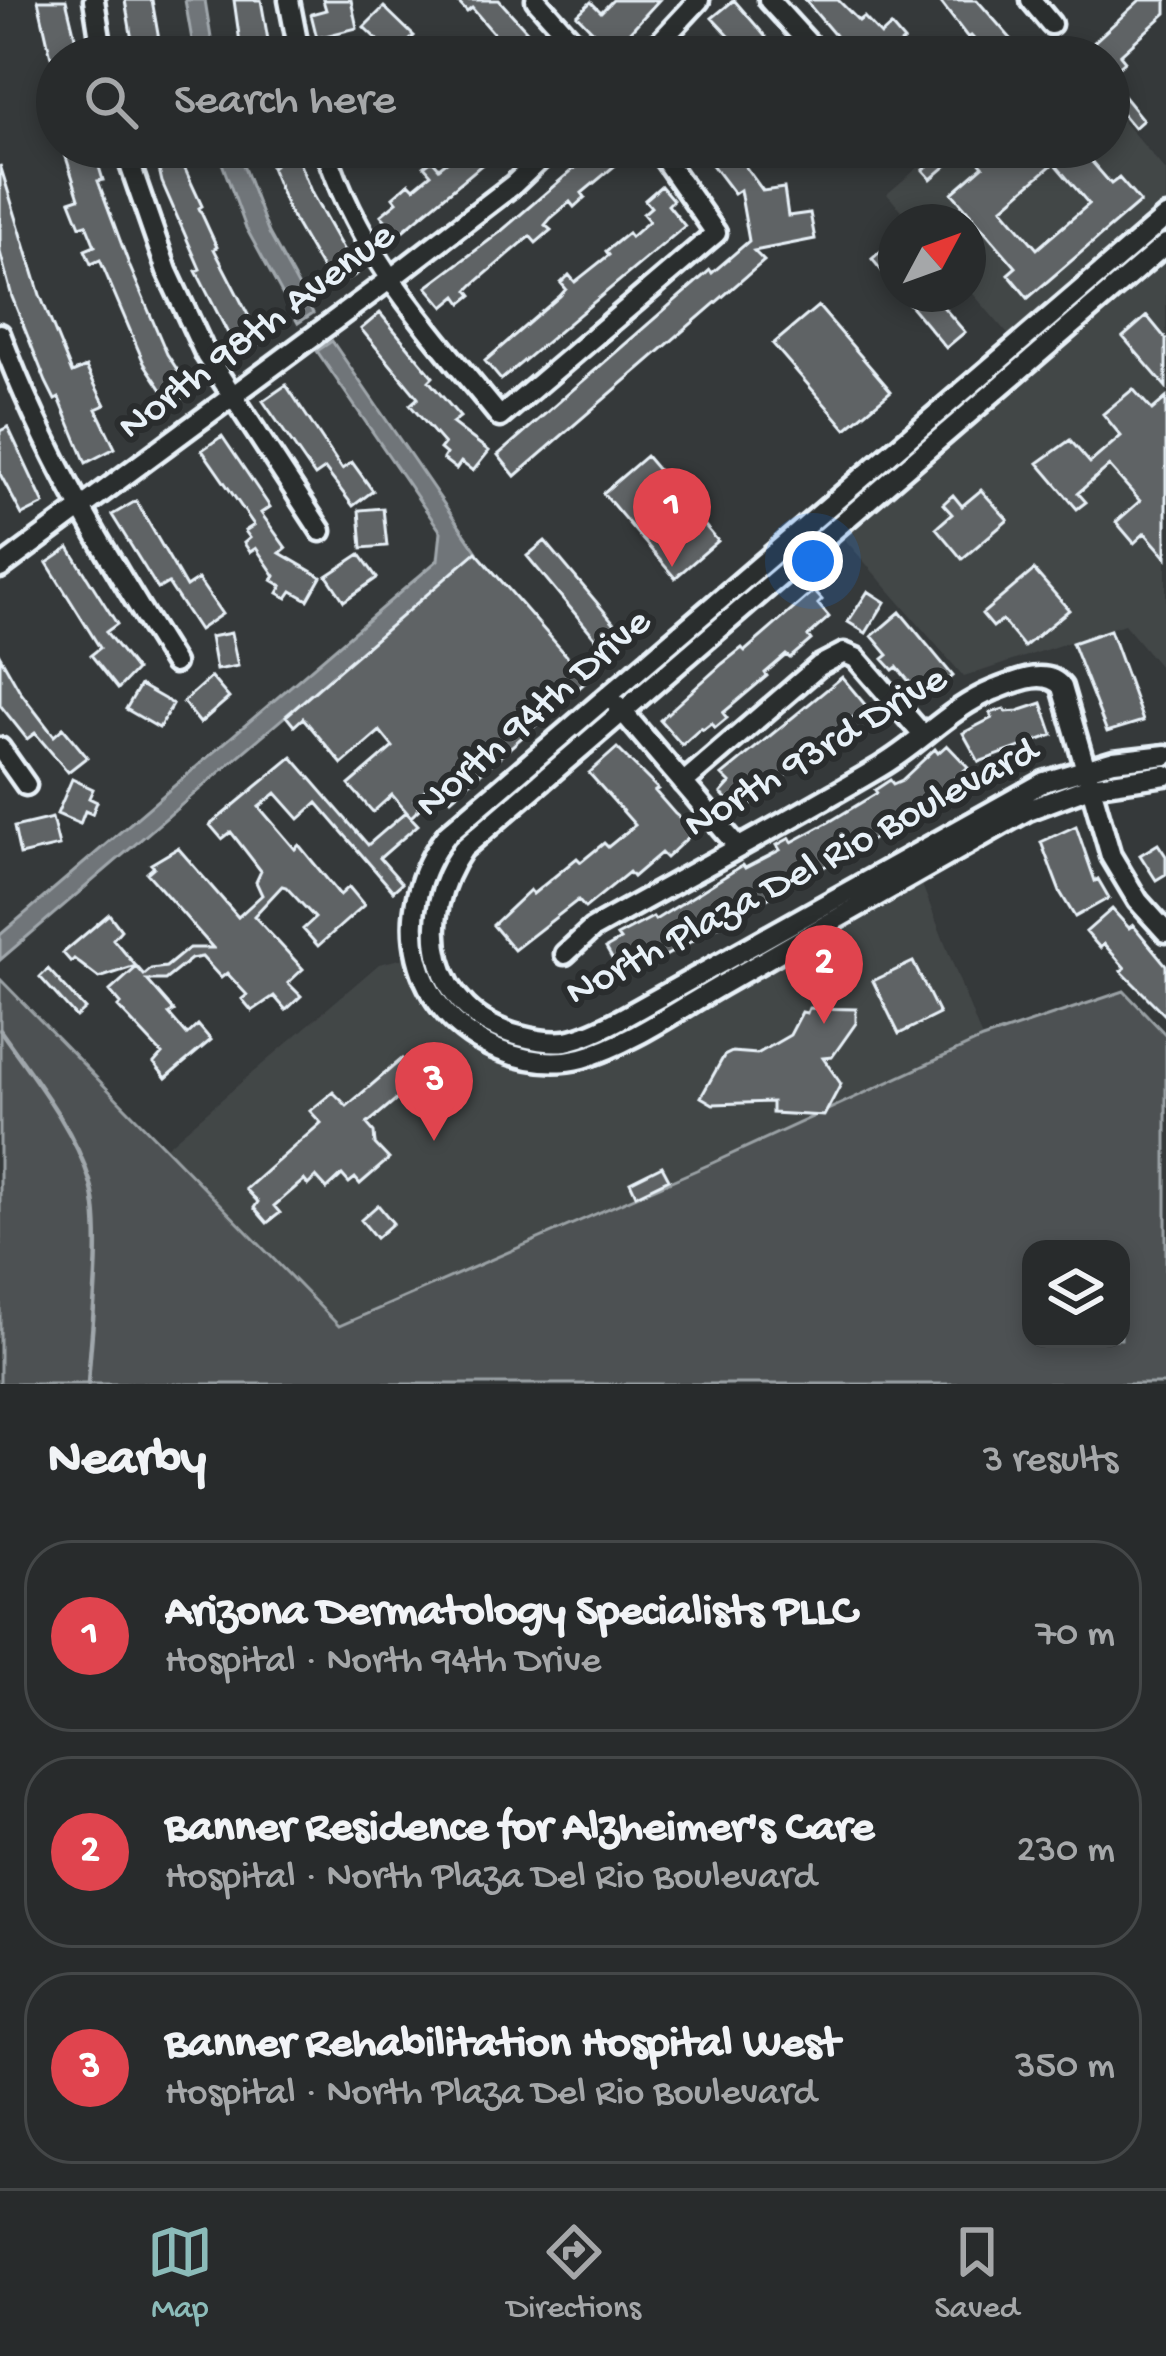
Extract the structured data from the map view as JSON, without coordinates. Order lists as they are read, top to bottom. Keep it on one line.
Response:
{"streets":{"street":["North 98th Avenue","North 94th Drive","North 93rd Drive","North Plaza Del Rio Boulevard"]},"crossings":[["North 94th Drive","North Plaza Del Rio Boulevard"],["North 93rd Drive","North Plaza Del Rio Boulevard"]],"north":"top right","page":{"search":"Search here","pins":["1","2","3"],"heading":["Nearby","3 results"],"list":[{"mark":"1","name":"Arizona Dermatology Specialists PLLC","note":"Hospital · North 94th Drive","value":"70 m"},{"mark":"2","name":"Banner Residence for Alzheimer's Care","note":"Hospital · North Plaza Del Rio Boulevard","value":"230 m"},{"mark":"3","name":"Banner Rehabilitation Hospital West","note":"Hospital · North Plaza Del Rio Boulevard","value":"350 m"}],"nav":["Map","Directions","Saved"]}}
